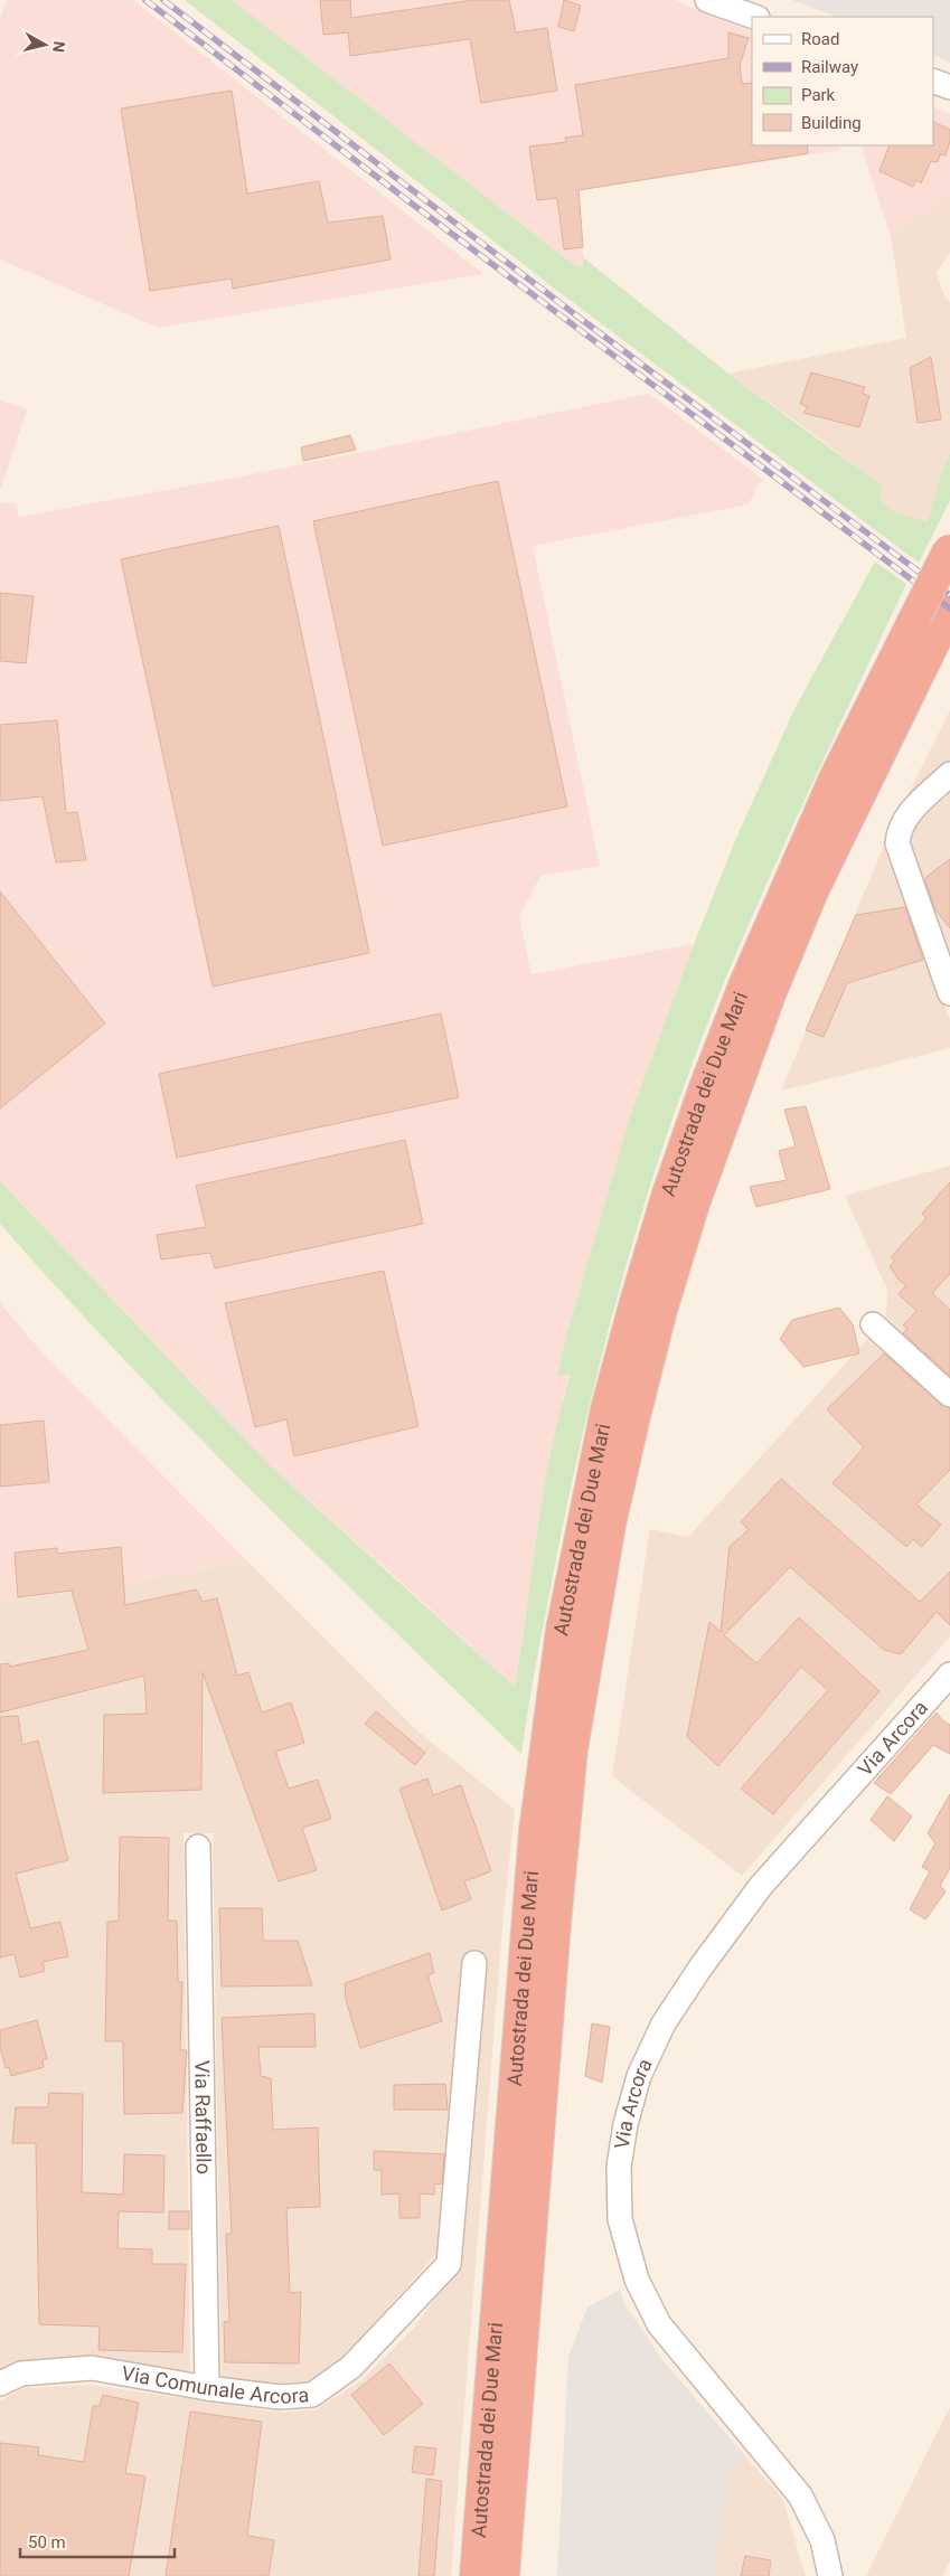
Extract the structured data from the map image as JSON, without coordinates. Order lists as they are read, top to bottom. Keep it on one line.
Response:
{"streets":{"highway":["Autostrada dei Due Mari"],"street":["Via Arcora","Via Raffaello","Via Comunale Arcora"]},"crossings":[["Via Raffaello","Via Comunale Arcora"]],"legend":["Road","Railway","Park","Building"],"scale_bar":"50 m","north":"right"}
